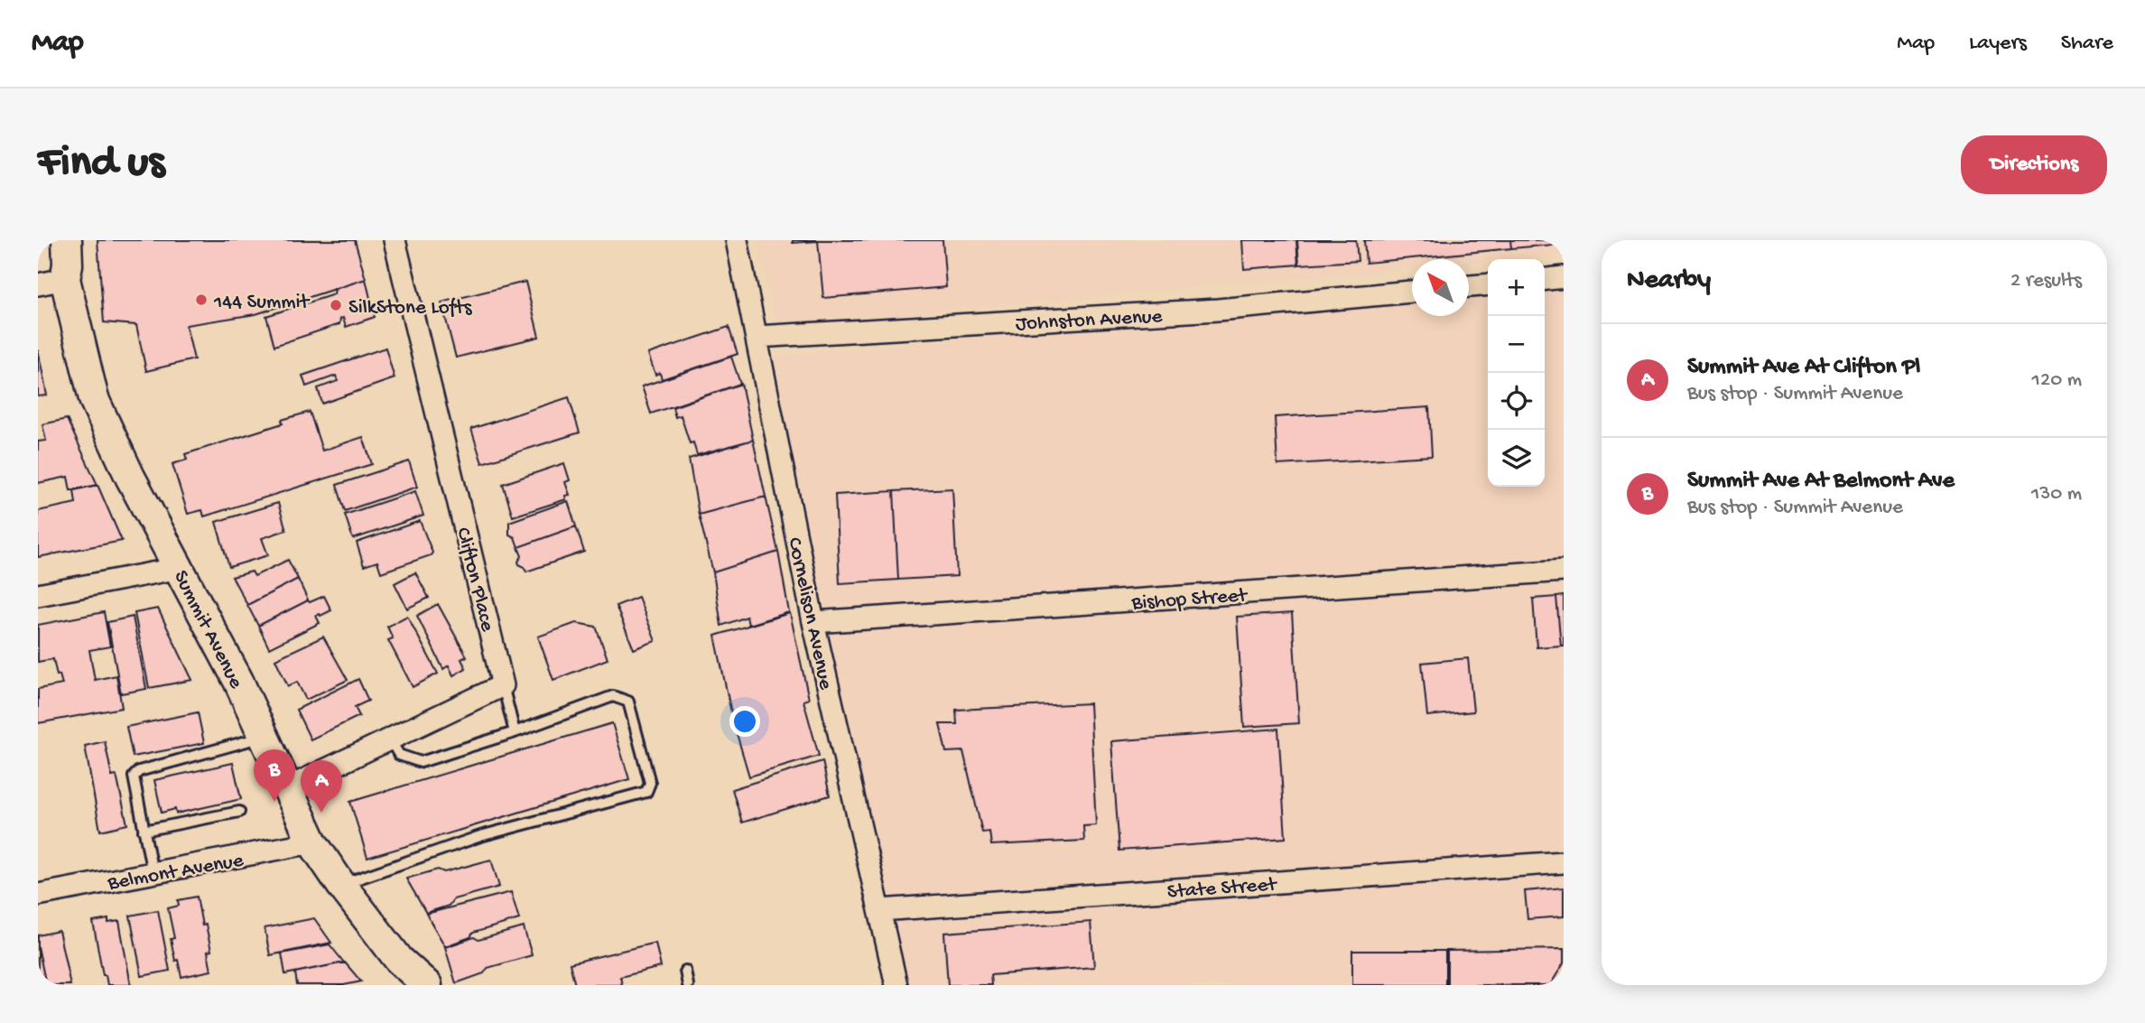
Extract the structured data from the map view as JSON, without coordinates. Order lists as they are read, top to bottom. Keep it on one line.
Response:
{"streets":{"main road":["Summit Avenue"],"street":["Johnston Avenue","Clifton Place","Bishop Street","Cornelison Avenue","Belmont Avenue","State Street"]},"crossings":[["Johnston Avenue","Cornelison Avenue"],["Bishop Street","Cornelison Avenue"],["Cornelison Avenue","State Street"],["Summit Avenue","Belmont Avenue"]],"places":["144 Summit","SilkStone Lofts"],"north":"top left","page":{"header":"Map","nav":["Map","Layers","Share"],"buttons":"Directions","title":"Find us","heading":["Nearby","2 results"],"map_buttons":["+","−"],"list":[{"mark":"A","name":"Summit Ave At Clifton Pl","note":"Bus stop · Summit Avenue","value":"120 m"},{"mark":"B","name":"Summit Ave At Belmont Ave","note":"Bus stop · Summit Avenue","value":"130 m"}],"pins":["B","A"]}}
